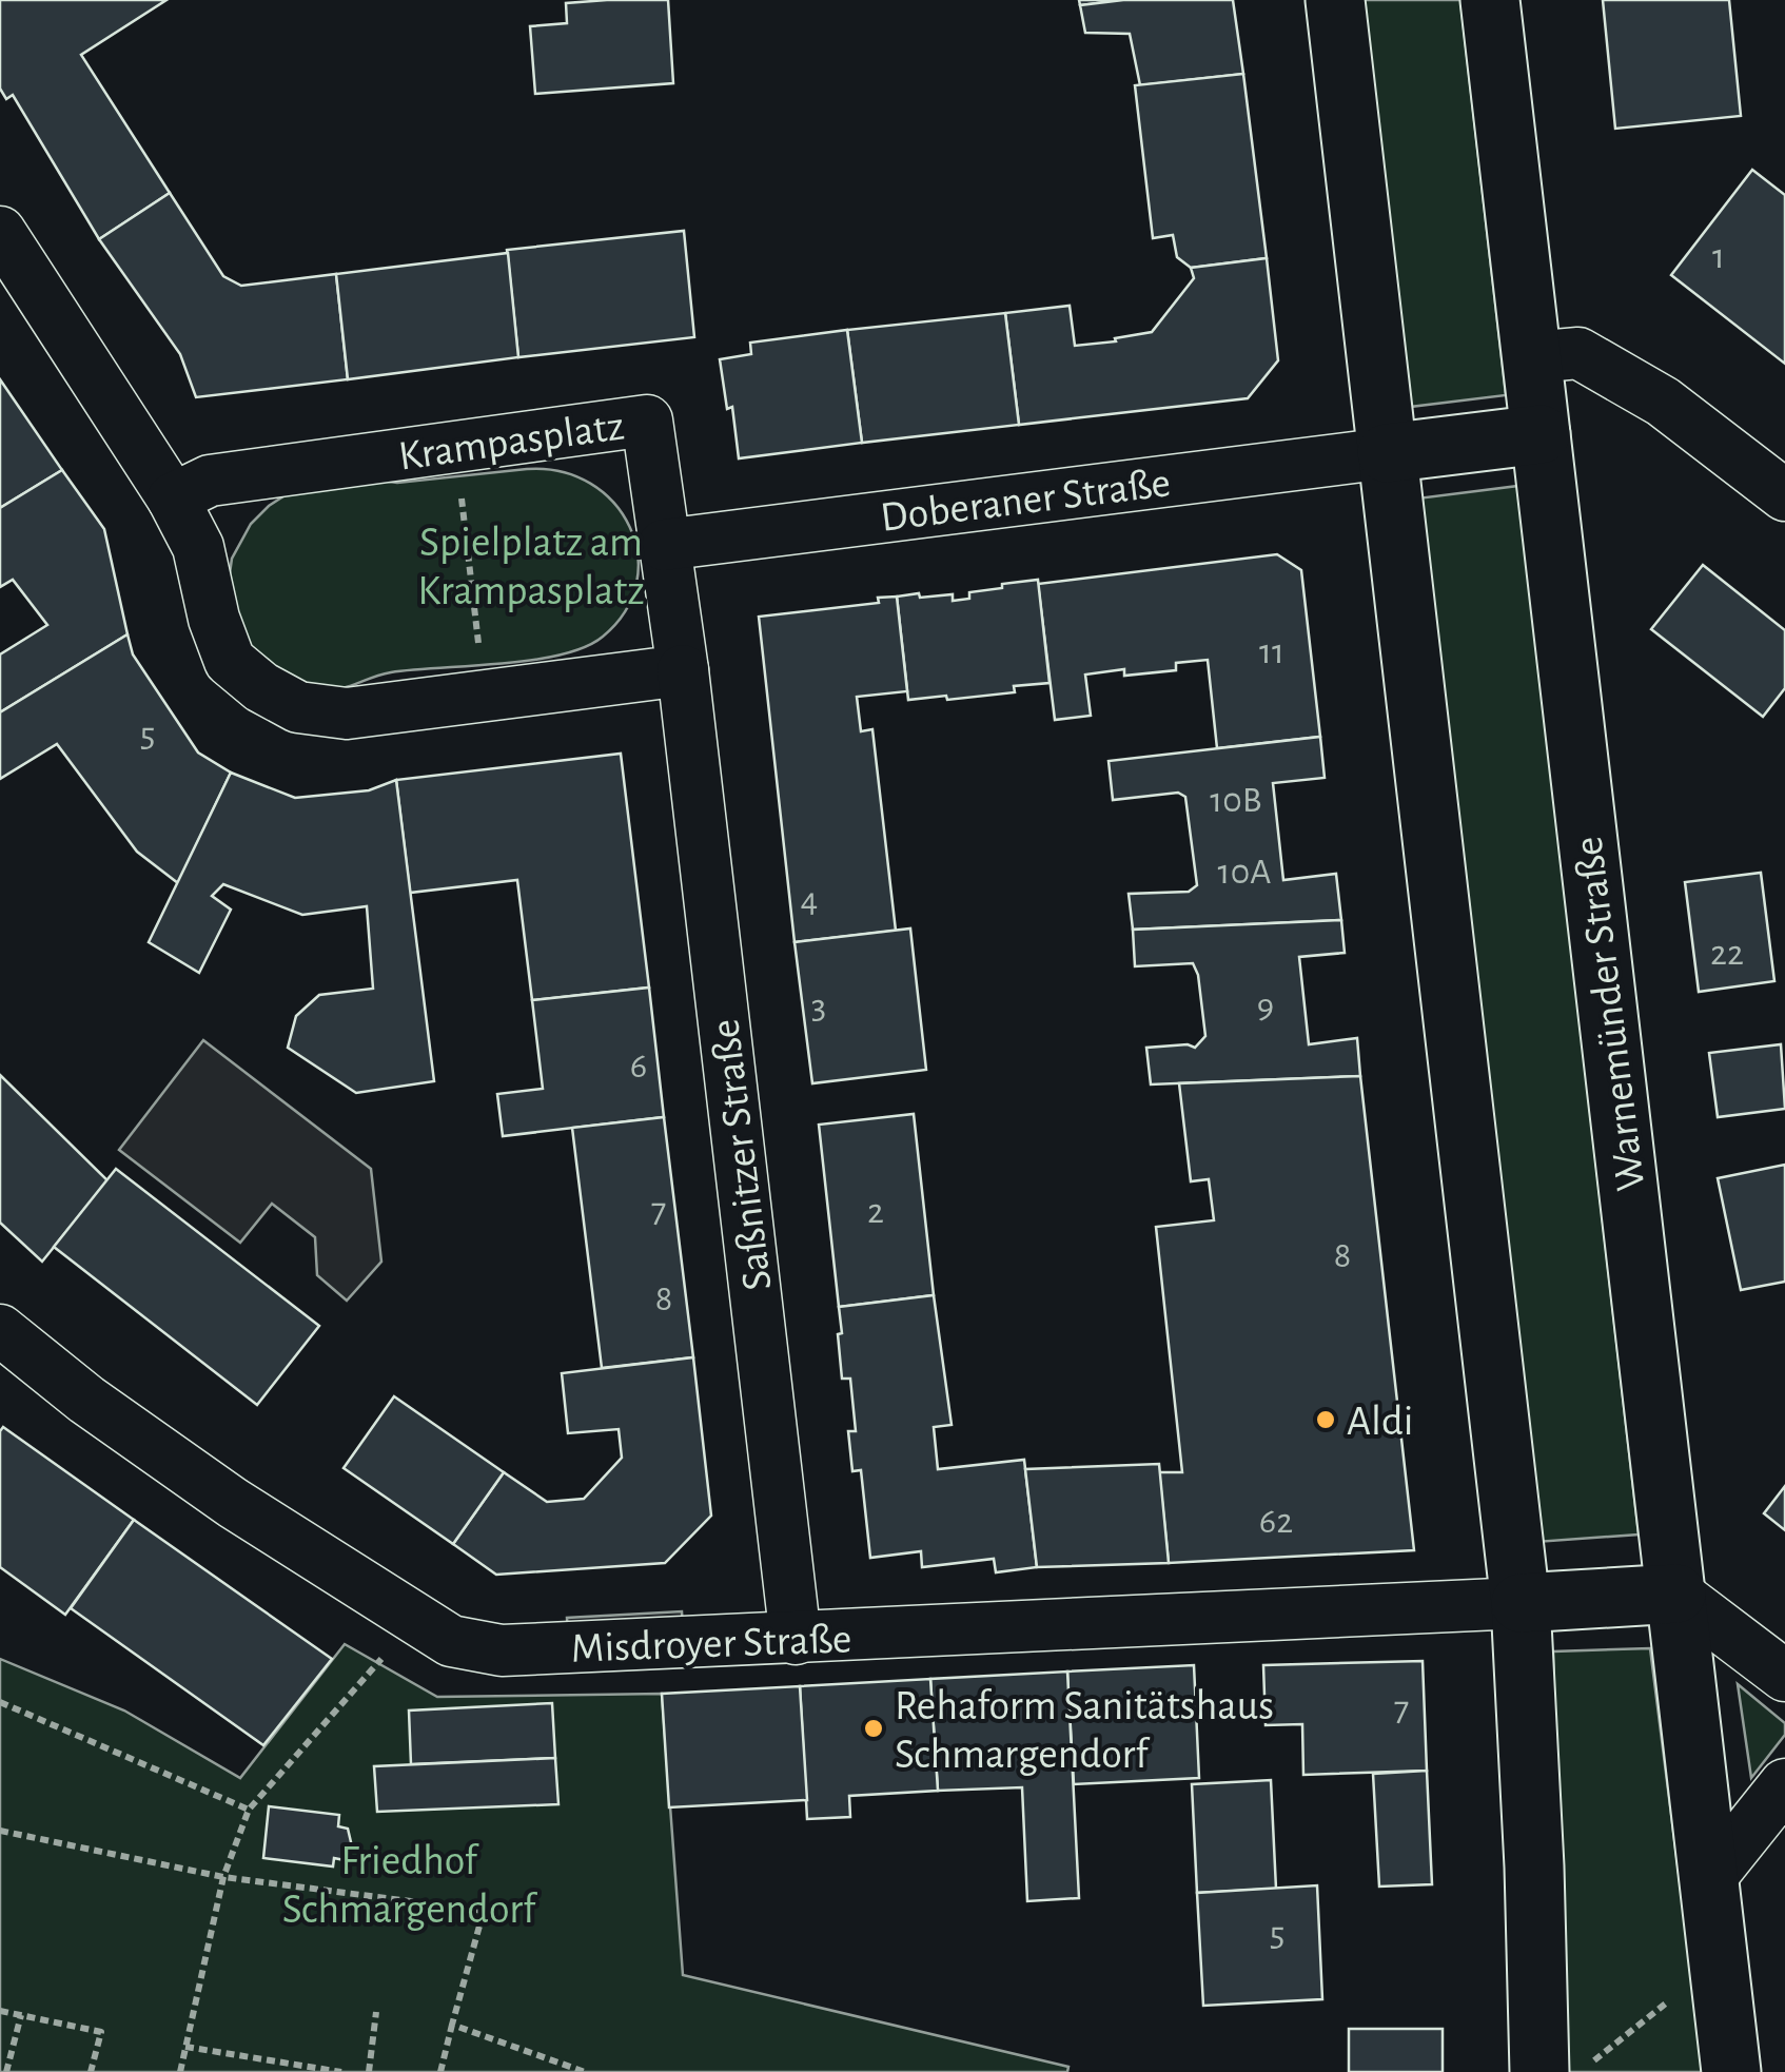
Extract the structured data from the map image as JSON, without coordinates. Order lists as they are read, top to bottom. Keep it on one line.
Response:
{"streets":{"street":["Krampasplatz","Doberaner Straße","Warnemünder Straße","Saßnitzer Straße","Misdroyer Straße"]},"crossings":[["Krampasplatz","Doberaner Straße"],["Krampasplatz","Saßnitzer Straße"],["Saßnitzer Straße","Misdroyer Straße"]],"parks":["Spielplatz am Krampasplatz","Friedhof Schmargendorf"],"places":["Aldi","Rehaform Sanitätshaus Schmargendorf"],"house_numbers":["1","11","5","10B","10A","4","22","9","3","6","7","2","8","8","62","7","5"]}
